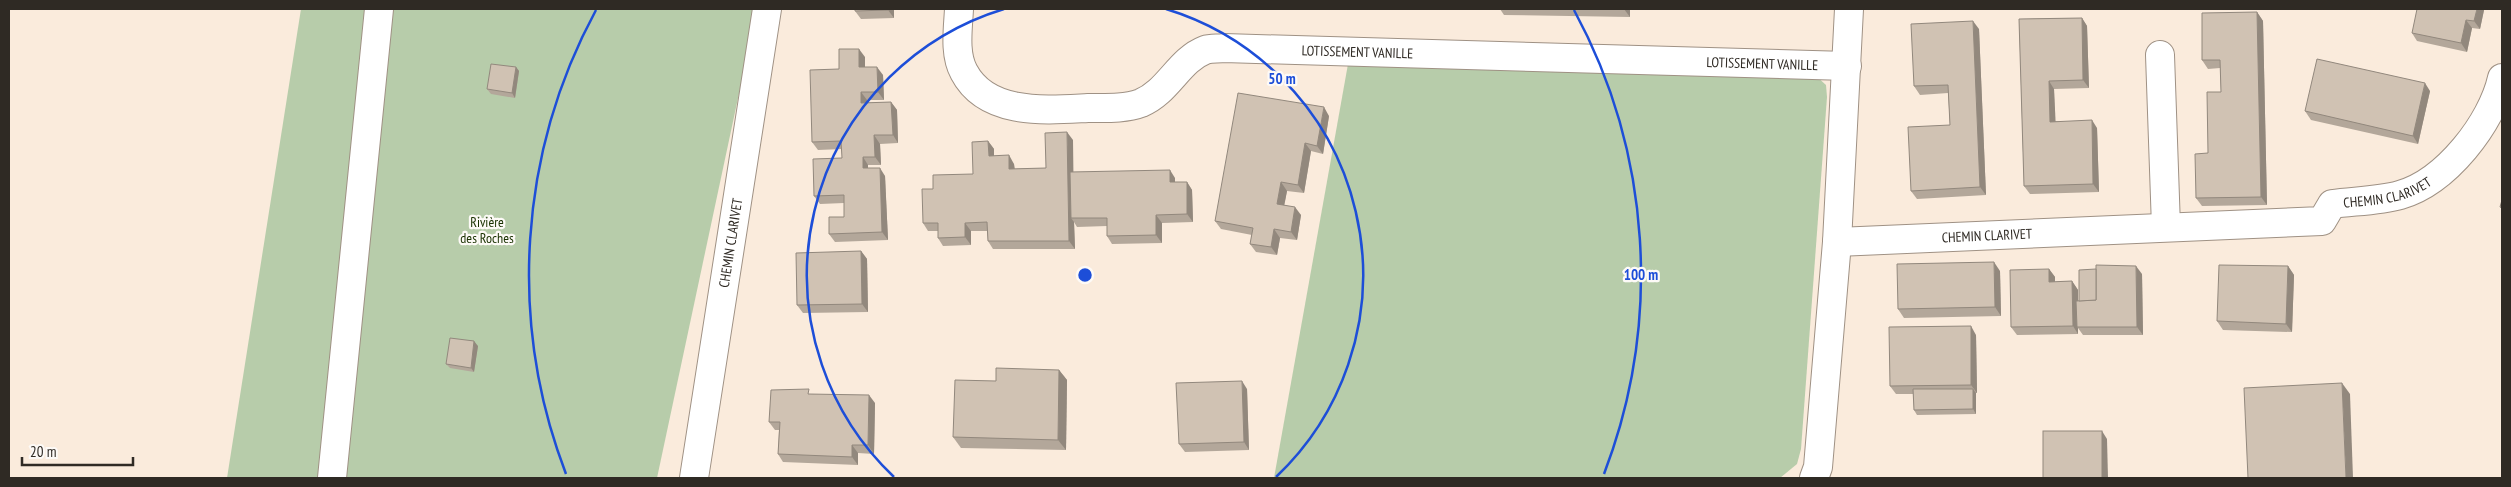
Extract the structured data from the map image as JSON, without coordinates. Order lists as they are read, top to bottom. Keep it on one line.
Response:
{"streets":{"street":["LOTISSEMENT VANILLE","CHEMIN CLARIVET"]},"parks":["Rivière des Roches"],"scale_bar":"20 m","rings":["50 m","100 m"]}
